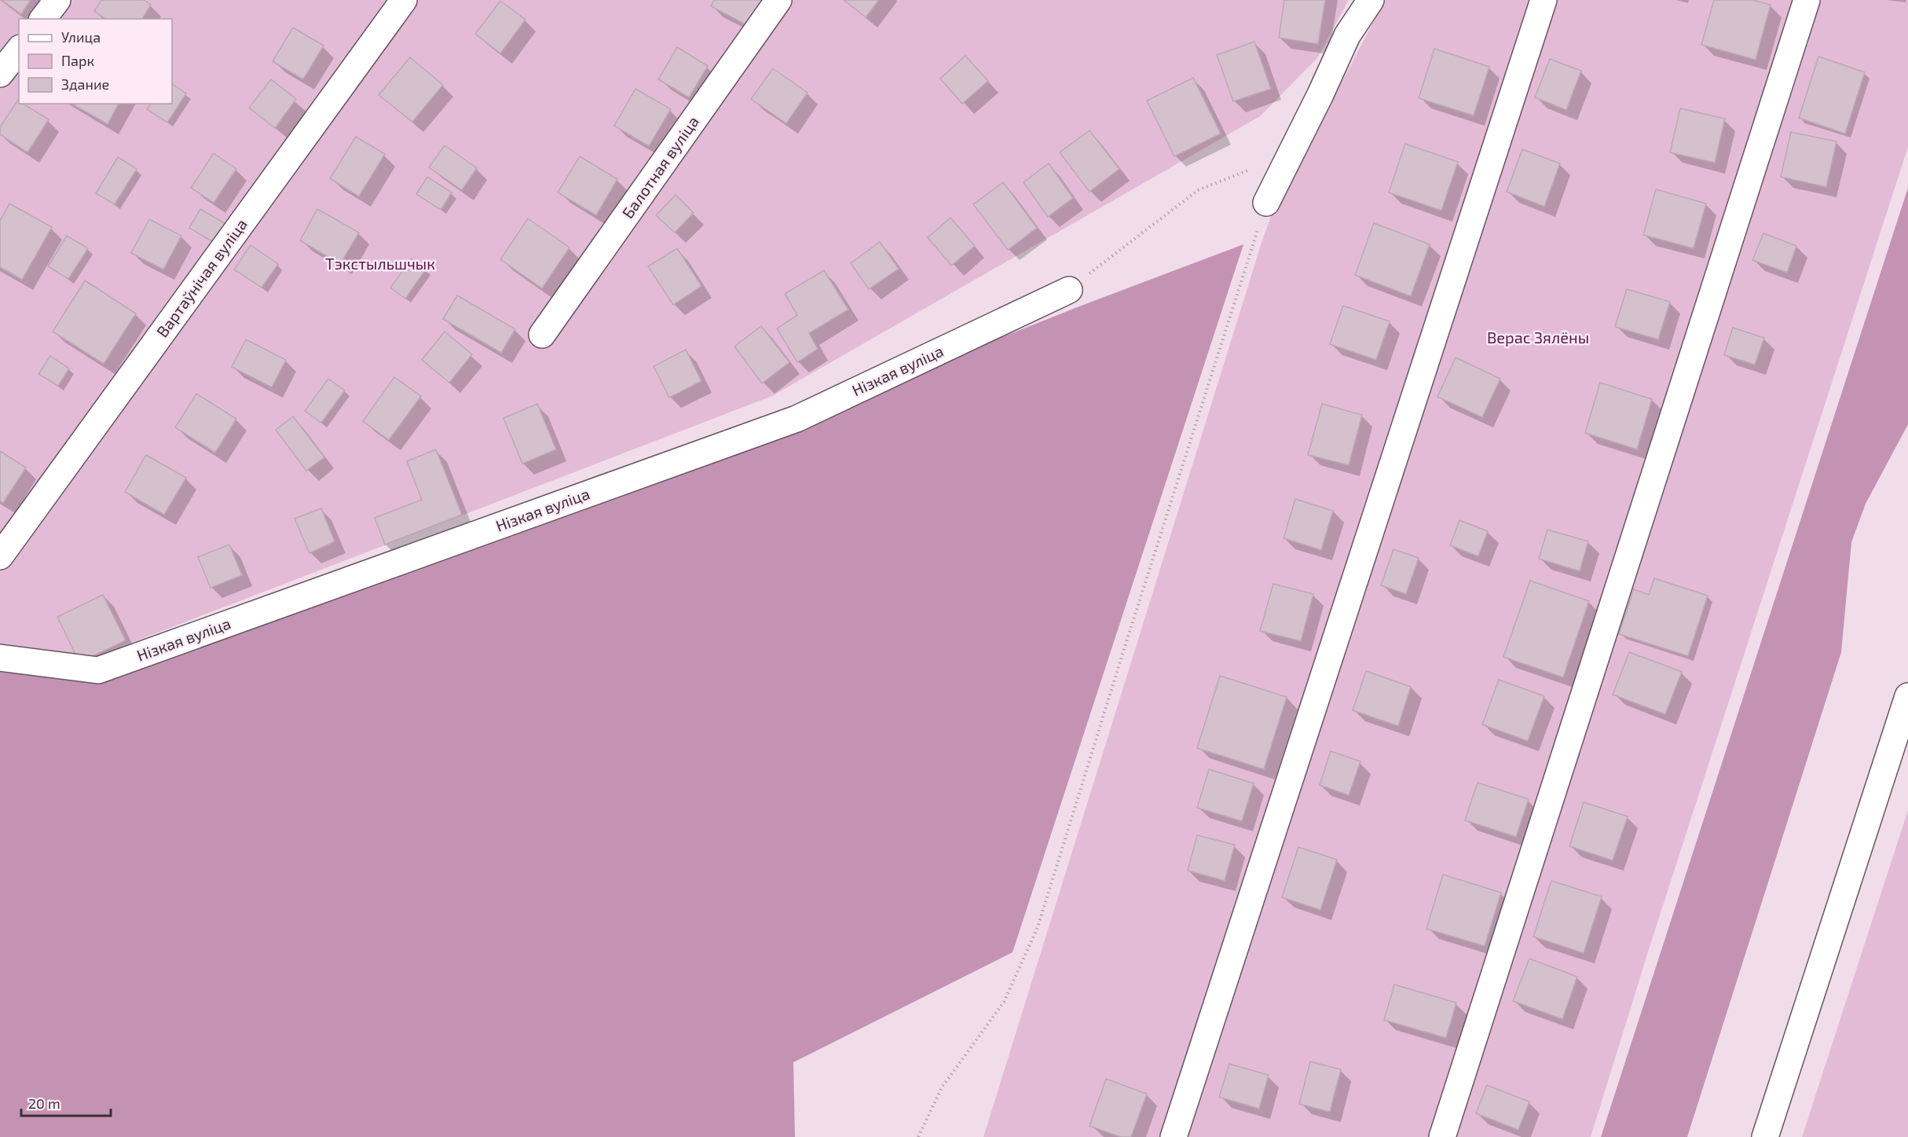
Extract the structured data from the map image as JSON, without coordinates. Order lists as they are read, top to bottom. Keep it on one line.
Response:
{"streets":{"street":["Балотная вуліца","Вартаўнічая вуліца","Нізкая вуліца"]},"parks":["Тэкстыльшчык","Верас Зялёны"],"legend":["Улица","Парк","Здание"],"scale_bar":"20 m"}
